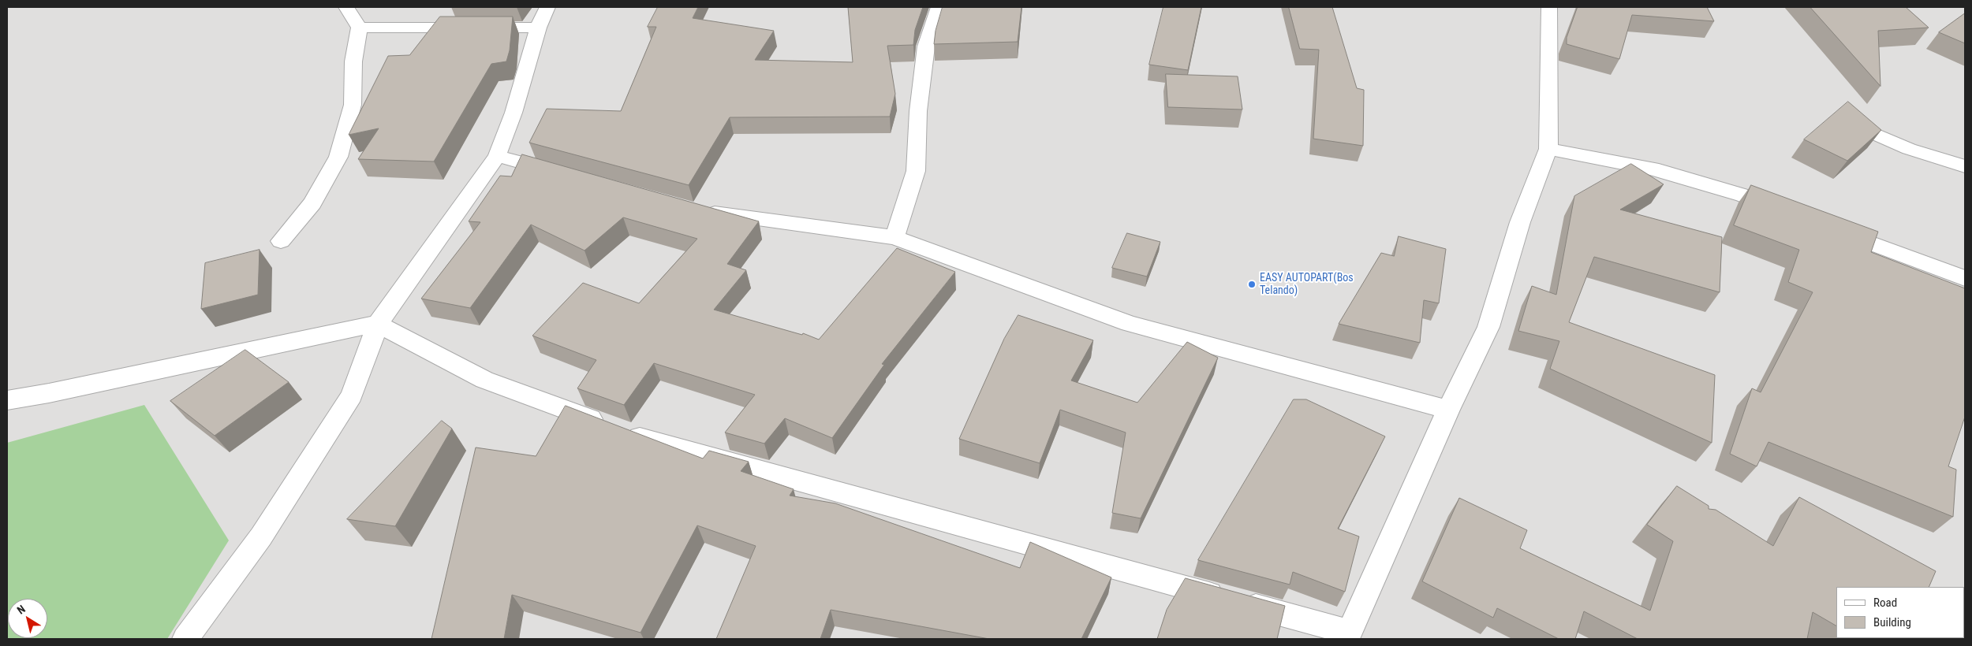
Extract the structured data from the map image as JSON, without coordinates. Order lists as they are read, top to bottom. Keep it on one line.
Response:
{"places":["EASY AUTOPART(Bos Telando)"],"legend":["Road","Building"],"north":"top left"}
